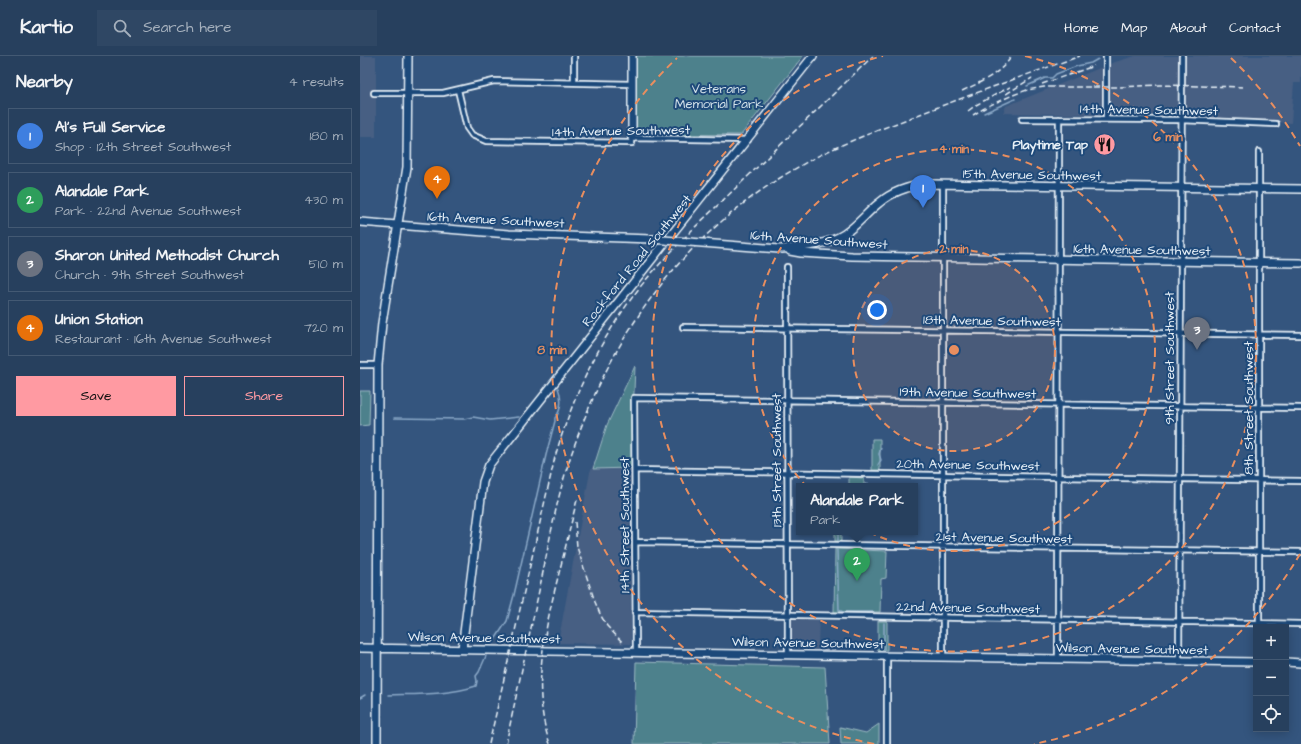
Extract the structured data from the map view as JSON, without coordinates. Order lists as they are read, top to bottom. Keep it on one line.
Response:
{"streets":{"main road":["15th Avenue Southwest","16th Avenue Southwest","Rockford Road Southwest","Wilson Avenue Southwest"],"street":["14th Avenue Southwest","18th Avenue Southwest","9th Street Southwest","19th Avenue Southwest","8th Street Southwest","13th Street Southwest","20th Avenue Southwest","14th Street Southwest","21st Avenue Southwest","22nd Avenue Southwest"]},"crossings":[["14th Avenue Southwest","Rockford Road Southwest"],["14th Avenue Southwest","9th Street Southwest"],["15th Avenue Southwest","16th Avenue Southwest"],["15th Avenue Southwest","9th Street Southwest"],["15th Avenue Southwest","8th Street Southwest"],["16th Avenue Southwest","9th Street Southwest"],["16th Avenue Southwest","8th Street Southwest"],["Rockford Road Southwest","Wilson Avenue Southwest"],["18th Avenue Southwest","9th Street Southwest"],["18th Avenue Southwest","8th Street Southwest"],["18th Avenue Southwest","13th Street Southwest"],["9th Street Southwest","19th Avenue Southwest"],["9th Street Southwest","20th Avenue Southwest"],["9th Street Southwest","21st Avenue Southwest"],["9th Street Southwest","22nd Avenue Southwest"],["9th Street Southwest","Wilson Avenue Southwest"],["19th Avenue Southwest","8th Street Southwest"],["19th Avenue Southwest","13th Street Southwest"],["19th Avenue Southwest","14th Street Southwest"],["8th Street Southwest","20th Avenue Southwest"],["8th Street Southwest","21st Avenue Southwest"],["13th Street Southwest","20th Avenue Southwest"],["13th Street Southwest","21st Avenue Southwest"],["13th Street Southwest","22nd Avenue Southwest"],["13th Street Southwest","Wilson Avenue Southwest"],["20th Avenue Southwest","14th Street Southwest"],["14th Street Southwest","21st Avenue Southwest"],["14th Street Southwest","22nd Avenue Southwest"],["14th Street Southwest","Wilson Avenue Southwest"]],"parks":["Veterans Memorial Park"],"places":{"restaurant":["Playtime Tap"]},"page":{"header":"Kartio","search":"Search here","nav":["Home","Map","About","Contact"],"heading":["Nearby","4 results"],"list":[{"mark":"1","name":"Al's Full Service","note":"Shop · 12th Street Southwest","value":"180 m"},{"mark":"2","name":"Alandale Park","note":"Park · 22nd Avenue Southwest","value":"430 m"},{"mark":"3","name":"Sharon United Methodist Church","note":"Church · 9th Street Southwest","value":"510 m"},{"mark":"4","name":"Union Station","note":"Restaurant · 16th Avenue Southwest","value":"720 m"}],"pins":["4","1","3","2"],"buttons":["Save","Share"],"popup":["Alandale Park","Park"],"map_buttons":["+","−"]},"rings":["6 min","4 min","2 min","8 min"]}
